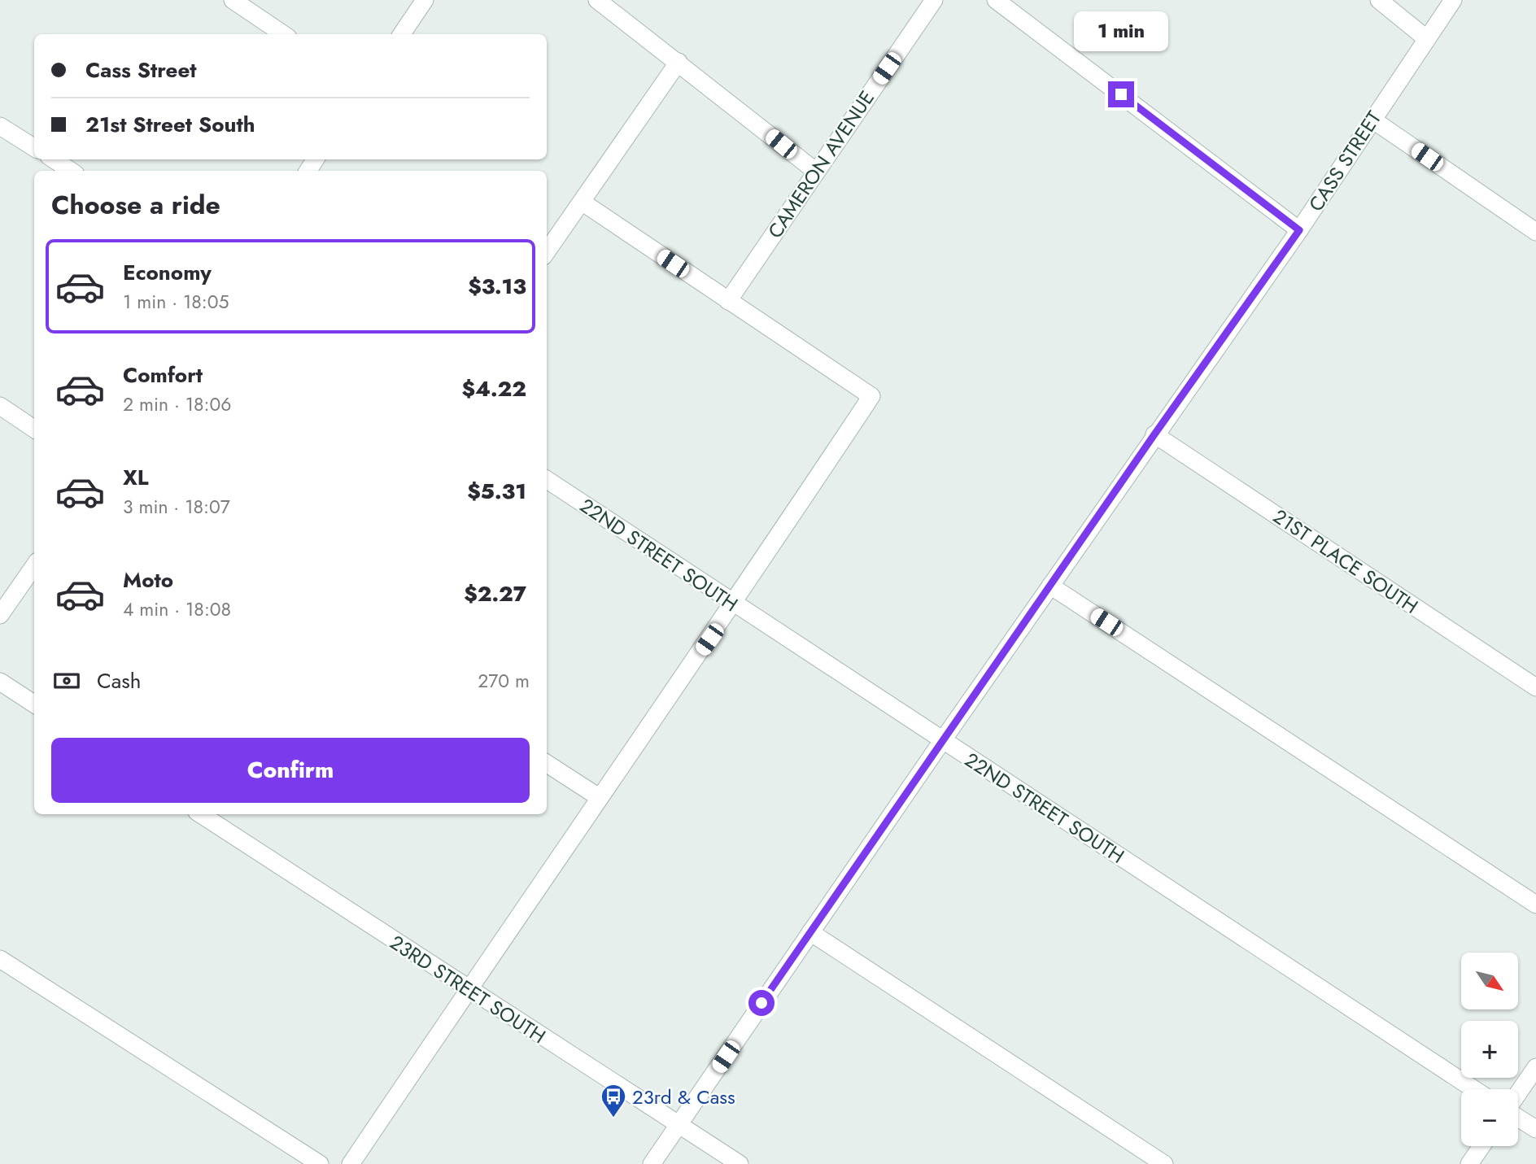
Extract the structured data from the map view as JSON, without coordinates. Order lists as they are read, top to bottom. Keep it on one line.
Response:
{"streets":{"street":["CASS STREET","CAMERON AVENUE","22ND STREET SOUTH","21ST PLACE SOUTH","23RD STREET SOUTH"]},"crossings":[["CASS STREET","22ND STREET SOUTH"],["CASS STREET","21ST PLACE SOUTH"],["CASS STREET","23RD STREET SOUTH"]],"places":{"bus stop":["23rd & Cass"]},"north":"bottom right","page":{"bubble":"1 min","banner":["Cass Street","21st Street South"],"heading":"Choose a ride","list":[{"name":"Economy","note":"1 min · 18:05","value":"$3.13"},{"name":"Comfort","note":"2 min · 18:06","value":"$4.22"},{"name":"XL","note":"3 min · 18:07","value":"$5.31"},{"name":"Moto","note":"4 min · 18:08","value":"$2.27"}],"pay":["Cash","270 m"],"buttons":"Confirm","map_buttons":["+","−"]}}
